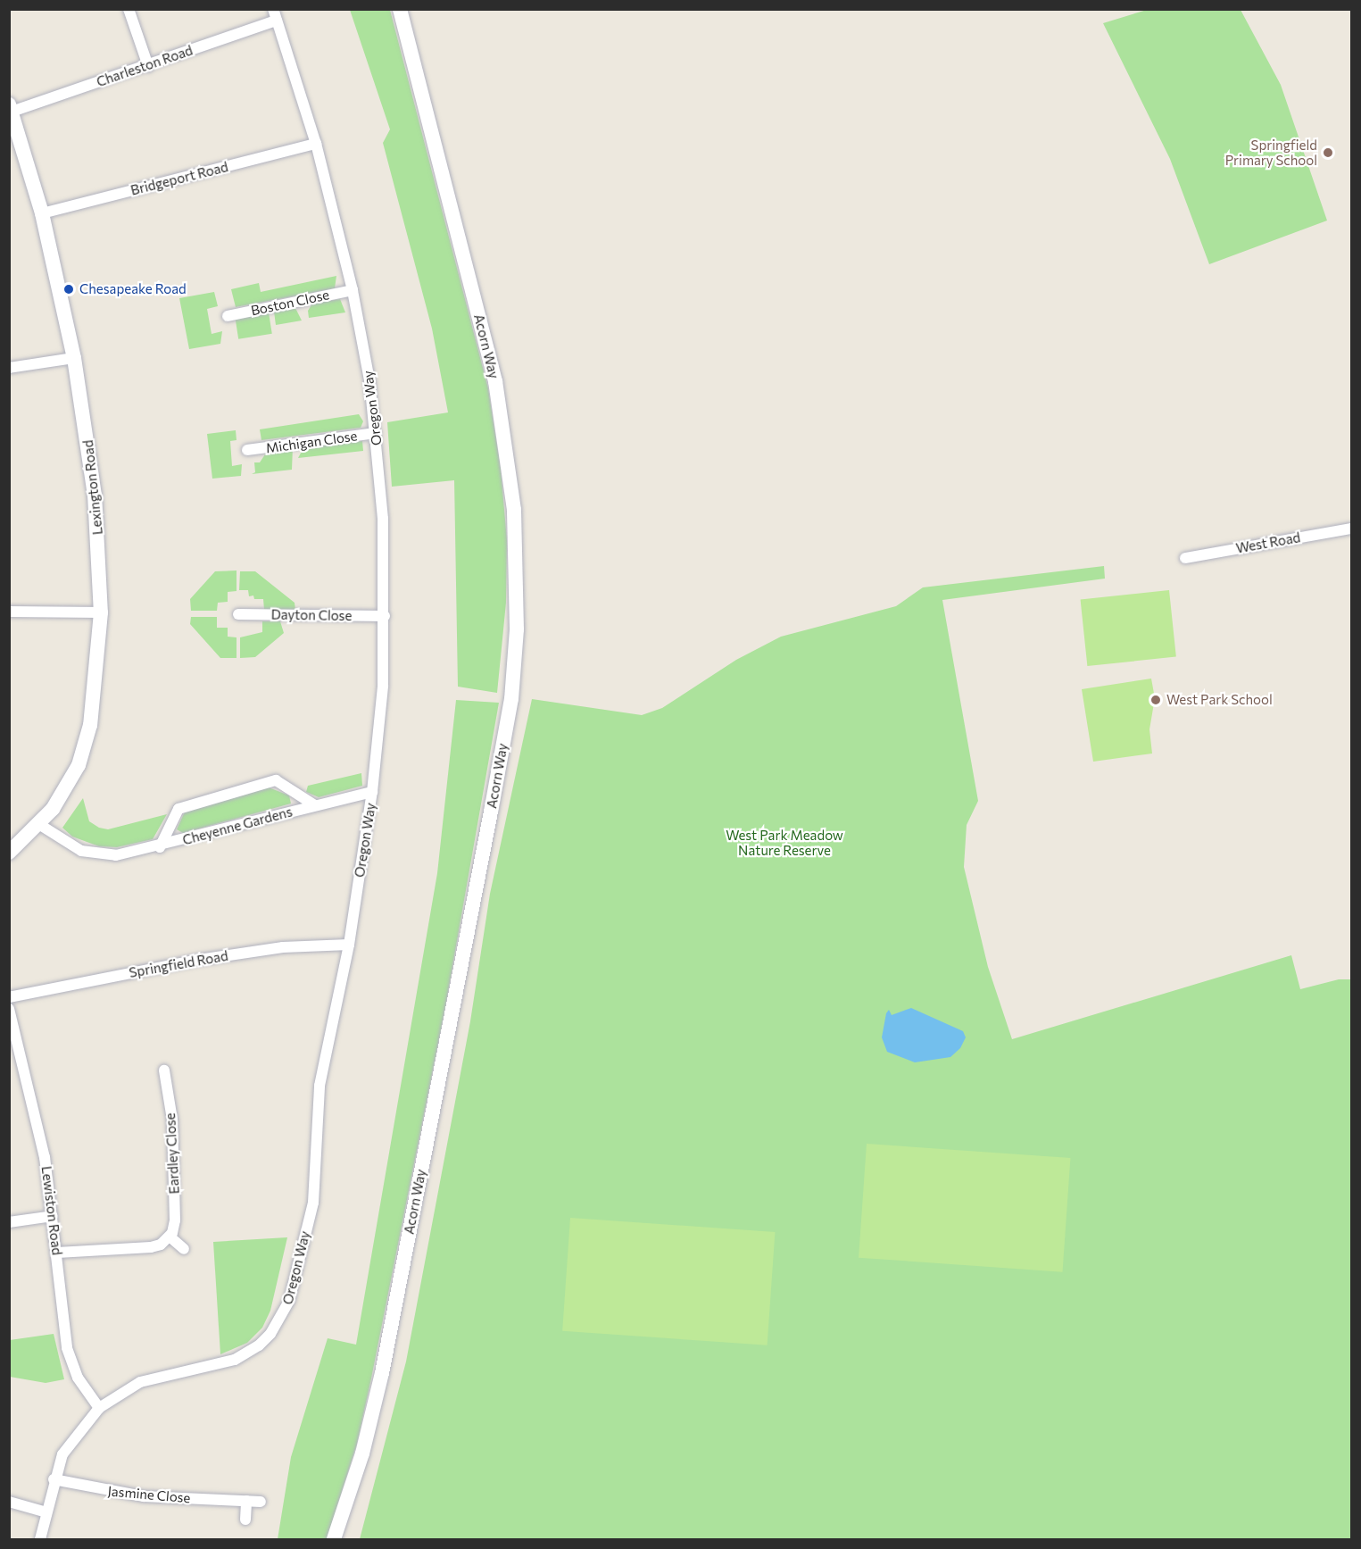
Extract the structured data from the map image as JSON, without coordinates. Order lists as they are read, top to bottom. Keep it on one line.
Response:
{"streets":{"street":["Charleston Road","Bridgeport Road","Boston Close","Acorn Way","Oregon Way","Michigan Close","Lexington Road","West Road","Dayton Close","Cheyenne Gardens","Springfield Road","Eardley Close","Lewiston Road","Jasmine Close"]},"crossings":[["Charleston Road","Oregon Way"],["Charleston Road","Lexington Road"],["Bridgeport Road","Oregon Way"],["Bridgeport Road","Lexington Road"],["Boston Close","Oregon Way"],["Oregon Way","Michigan Close"],["Oregon Way","Dayton Close"],["Oregon Way","Cheyenne Gardens"],["Oregon Way","Springfield Road"],["Oregon Way","Lewiston Road"],["Oregon Way","Jasmine Close"],["Lexington Road","Cheyenne Gardens"]],"parks":["West Park Meadow Nature Reserve"],"places":["Springfield Primary School","Chesapeake Road","West Park School"]}
